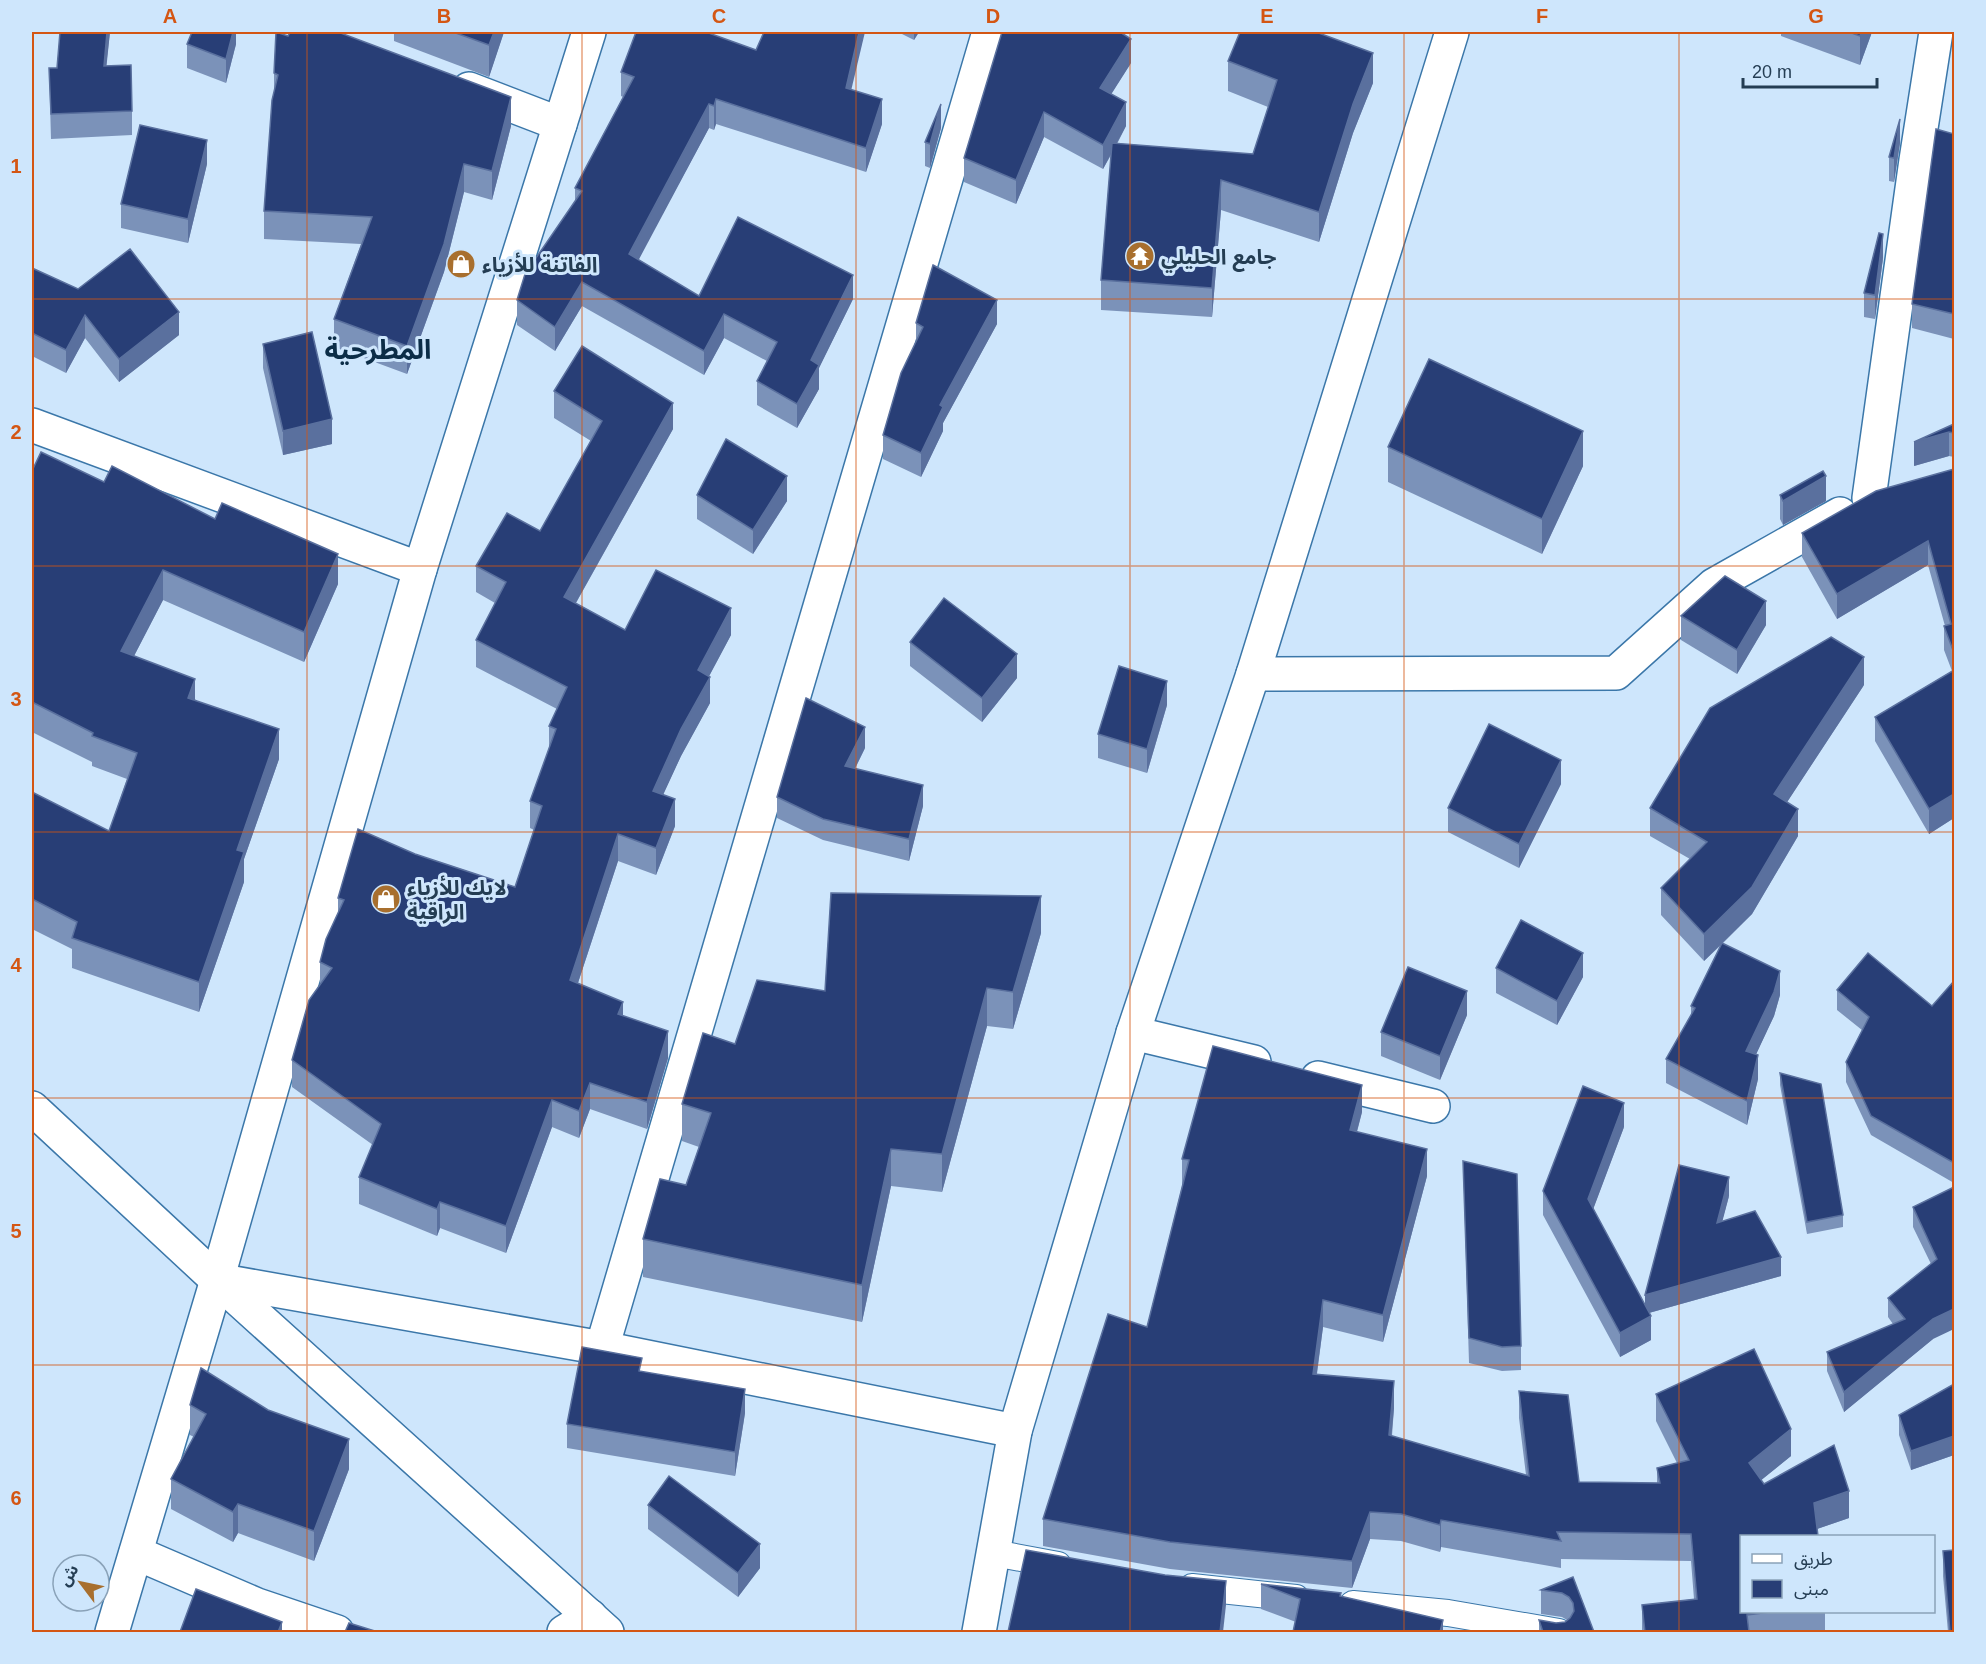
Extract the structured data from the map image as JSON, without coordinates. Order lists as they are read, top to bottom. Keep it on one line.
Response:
{"districts":["المطرحية"],"places":{"temple":["جامع الحليلي"],"shop":["الفاتنة للأزياء","لايك للأزياء الراقية"]},"legend":["طريق","مبنى"],"scale_bar":"20 m","north":"top left","grid":{"columns":["A","B","C","D","E","F","G"],"rows":["1","2","3","4","5","6"]}}
